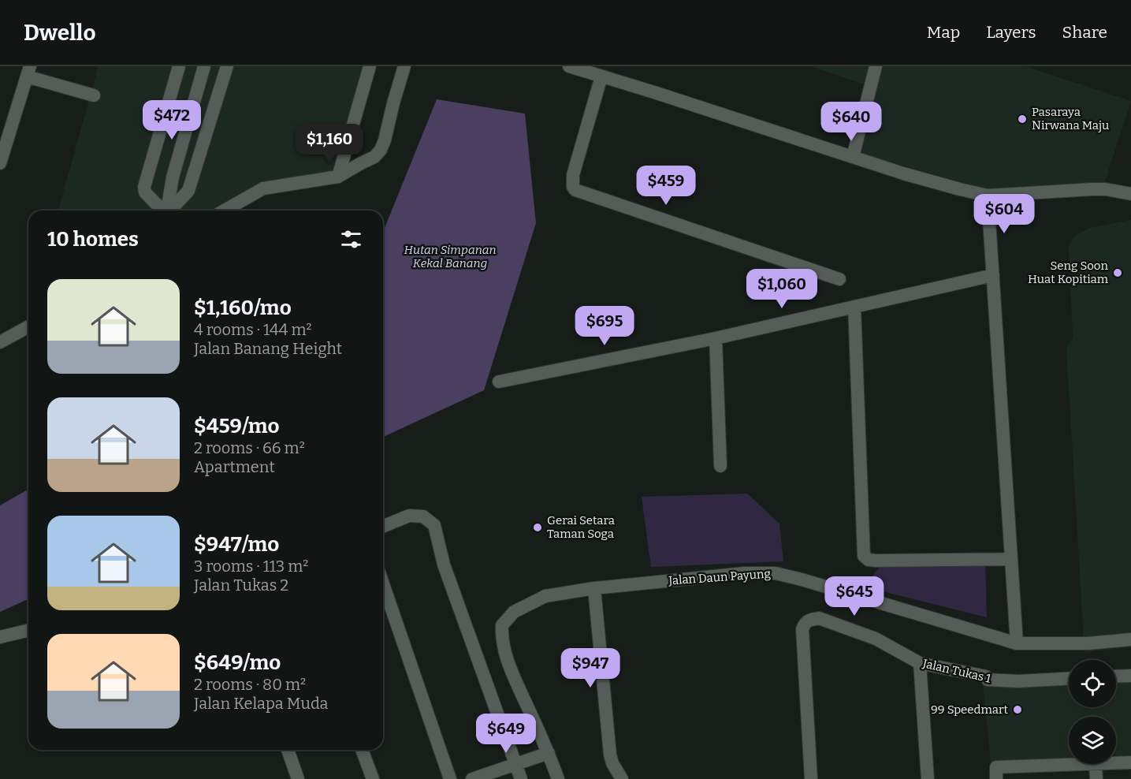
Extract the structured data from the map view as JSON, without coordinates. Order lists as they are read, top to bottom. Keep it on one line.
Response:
{"streets":{"street":["Jalan Daun Payung","Jalan Tukas 1"]},"parks":["Hutan Simpanan Kekal Banang"],"places":["Pasaraya Nirwana Maju","Seng Soon Huat Kopitiam","Gerai Setara Taman Soga","99 Speedmart"],"page":{"header":"Dwello","nav":["Map","Layers","Share"],"price":["$472","$640","$1,160","$459","$604","$1,060","$695","$645","$947","$649"],"heading":"10 homes","list":[{"name":"$1,160/mo","note":"4 rooms · 144 m² · Jalan Banang Height"},{"name":"$459/mo","note":"2 rooms · 66 m² · Apartment"},{"name":"$947/mo","note":"3 rooms · 113 m² · Jalan Tukas 2"},{"name":"$649/mo","note":"2 rooms · 80 m² · Jalan Kelapa Muda"}]}}
